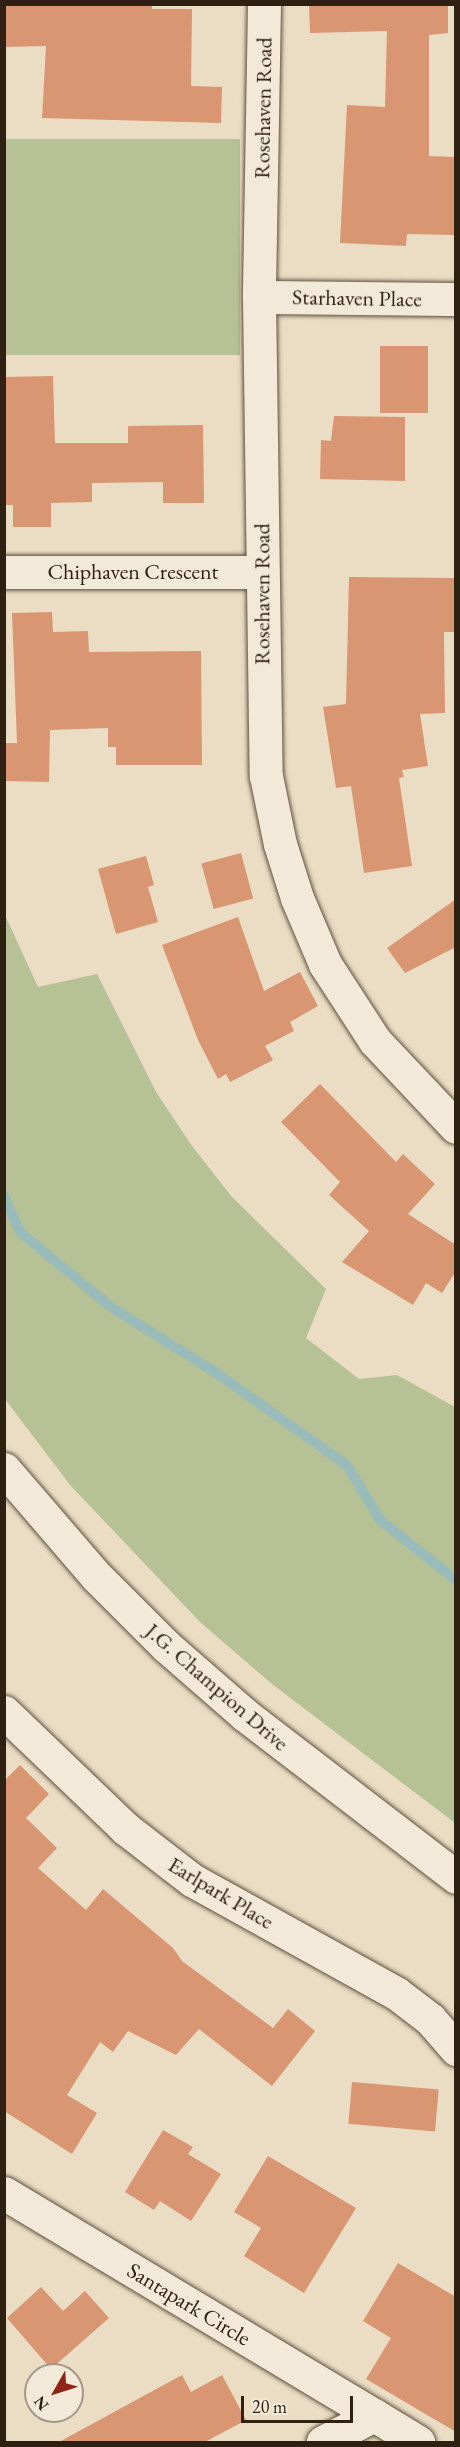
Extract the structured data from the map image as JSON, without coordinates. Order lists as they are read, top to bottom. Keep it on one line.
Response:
{"streets":{"street":["Rosehaven Road","Starhaven Place","Chiphaven Crescent","J.G. Champion Drive","Earlpark Place","Santapark Circle"]},"crossings":[["Rosehaven Road","Starhaven Place"],["Rosehaven Road","Chiphaven Crescent"]],"scale_bar":"20 m","north":"bottom left"}
